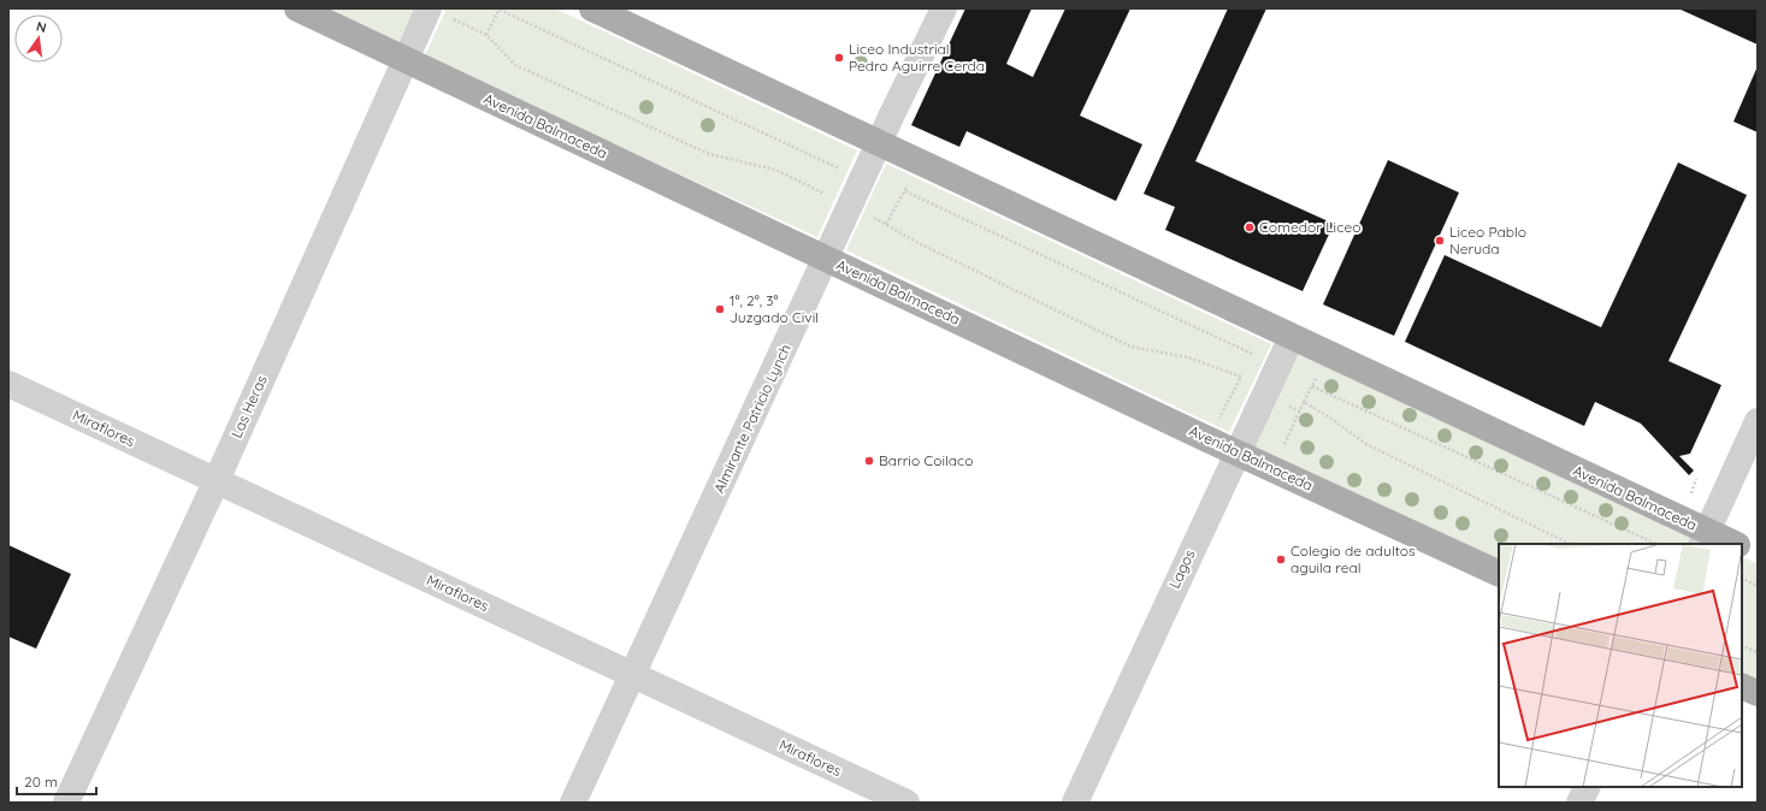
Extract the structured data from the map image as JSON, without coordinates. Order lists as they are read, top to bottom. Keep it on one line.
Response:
{"streets":{"main road":["Avenida Balmaceda"],"street":["Las Heras","Almirante Patricio Lynch","Miraflores","Lagos"]},"crossings":[["Avenida Balmaceda","Las Heras"],["Avenida Balmaceda","Almirante Patricio Lynch"],["Avenida Balmaceda","Lagos"],["Las Heras","Miraflores"],["Almirante Patricio Lynch","Miraflores"]],"places":["Liceo Industrial Pedro Aguirre Cerda","Comedor Liceo","Liceo Pablo Neruda","1°, 2°, 3° Juzgado Civil","Barrio Coilaco","Colegio de adultos aguila real"],"scale_bar":"20 m","north":"top"}
